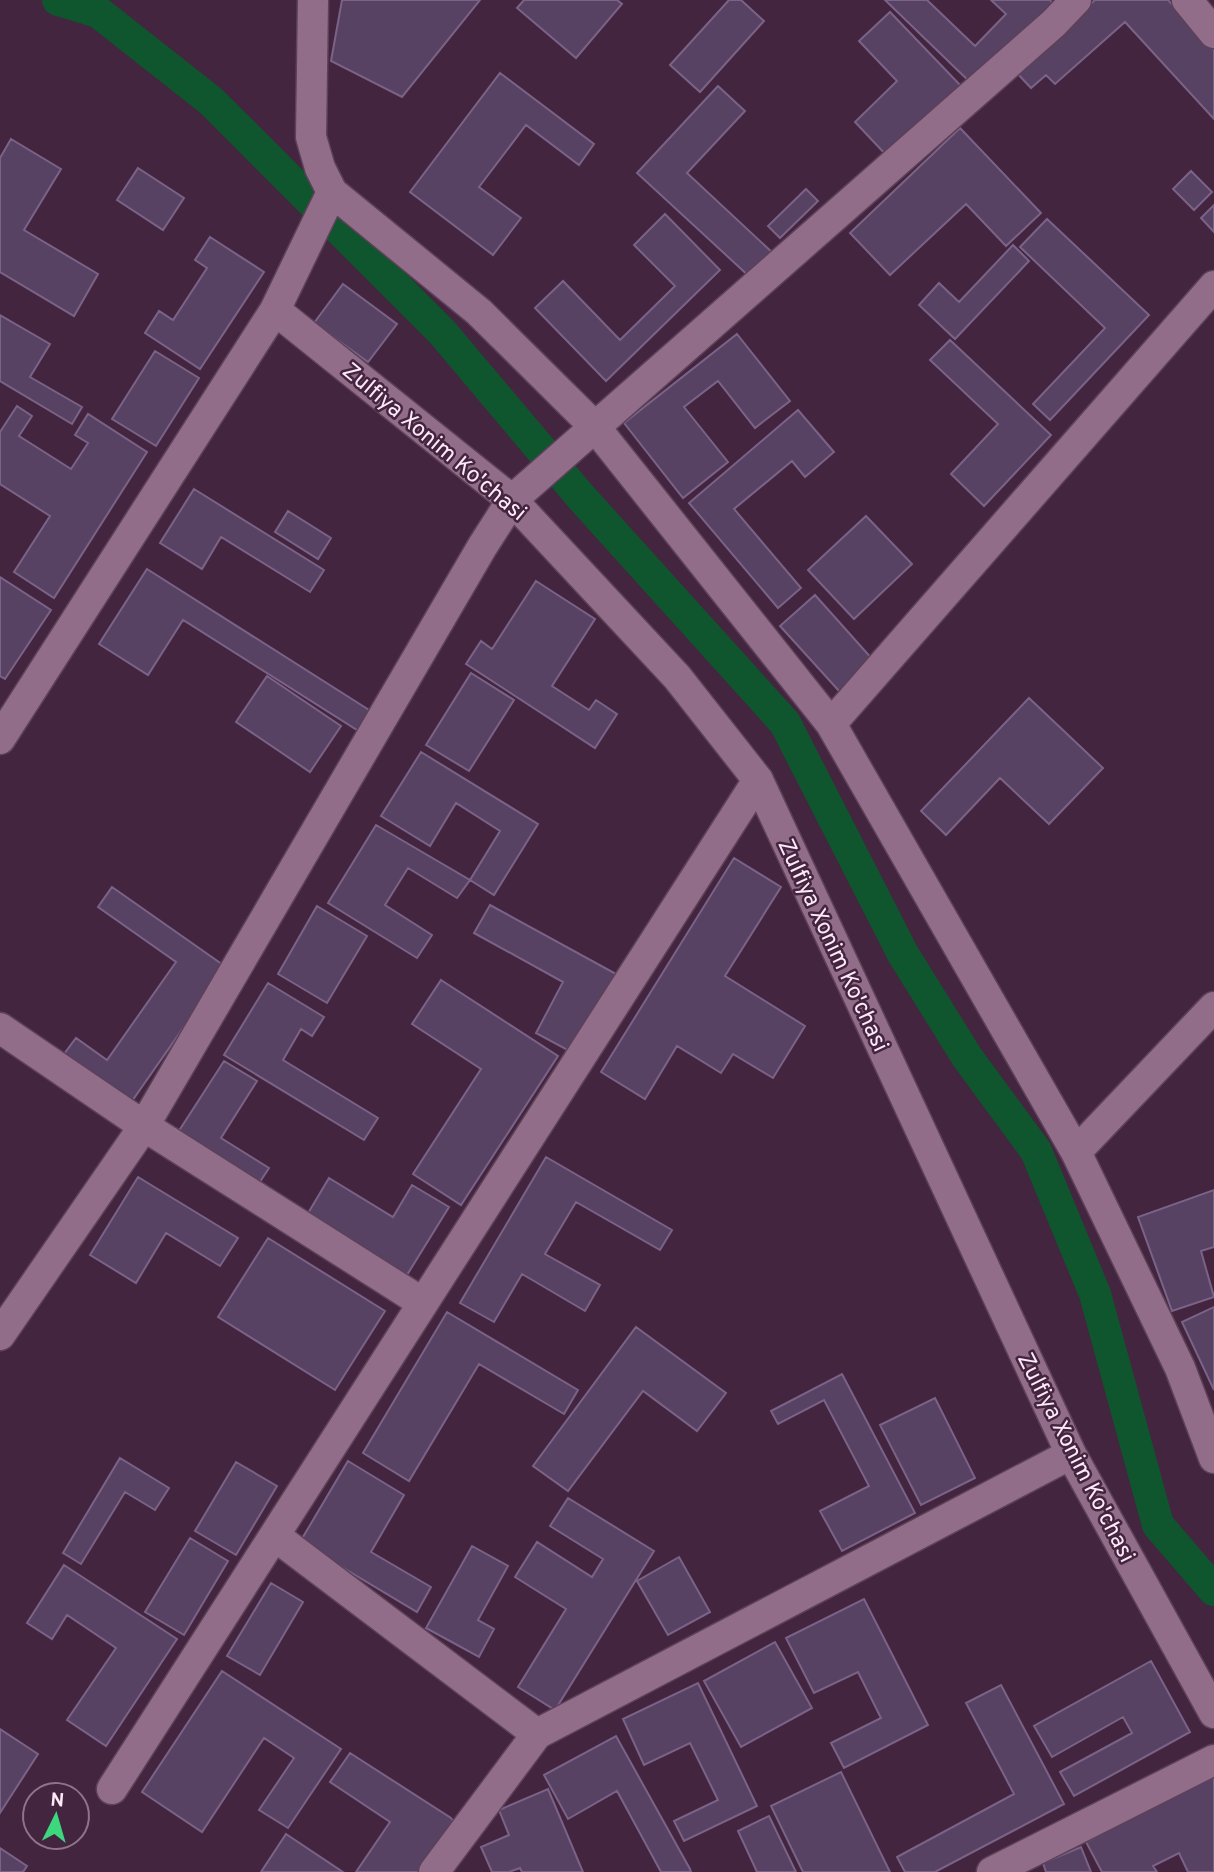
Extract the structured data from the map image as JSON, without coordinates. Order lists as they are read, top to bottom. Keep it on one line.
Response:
{"streets":{"street":["Zulfiya Xonim Ko'chasi"]},"north":"top"}
